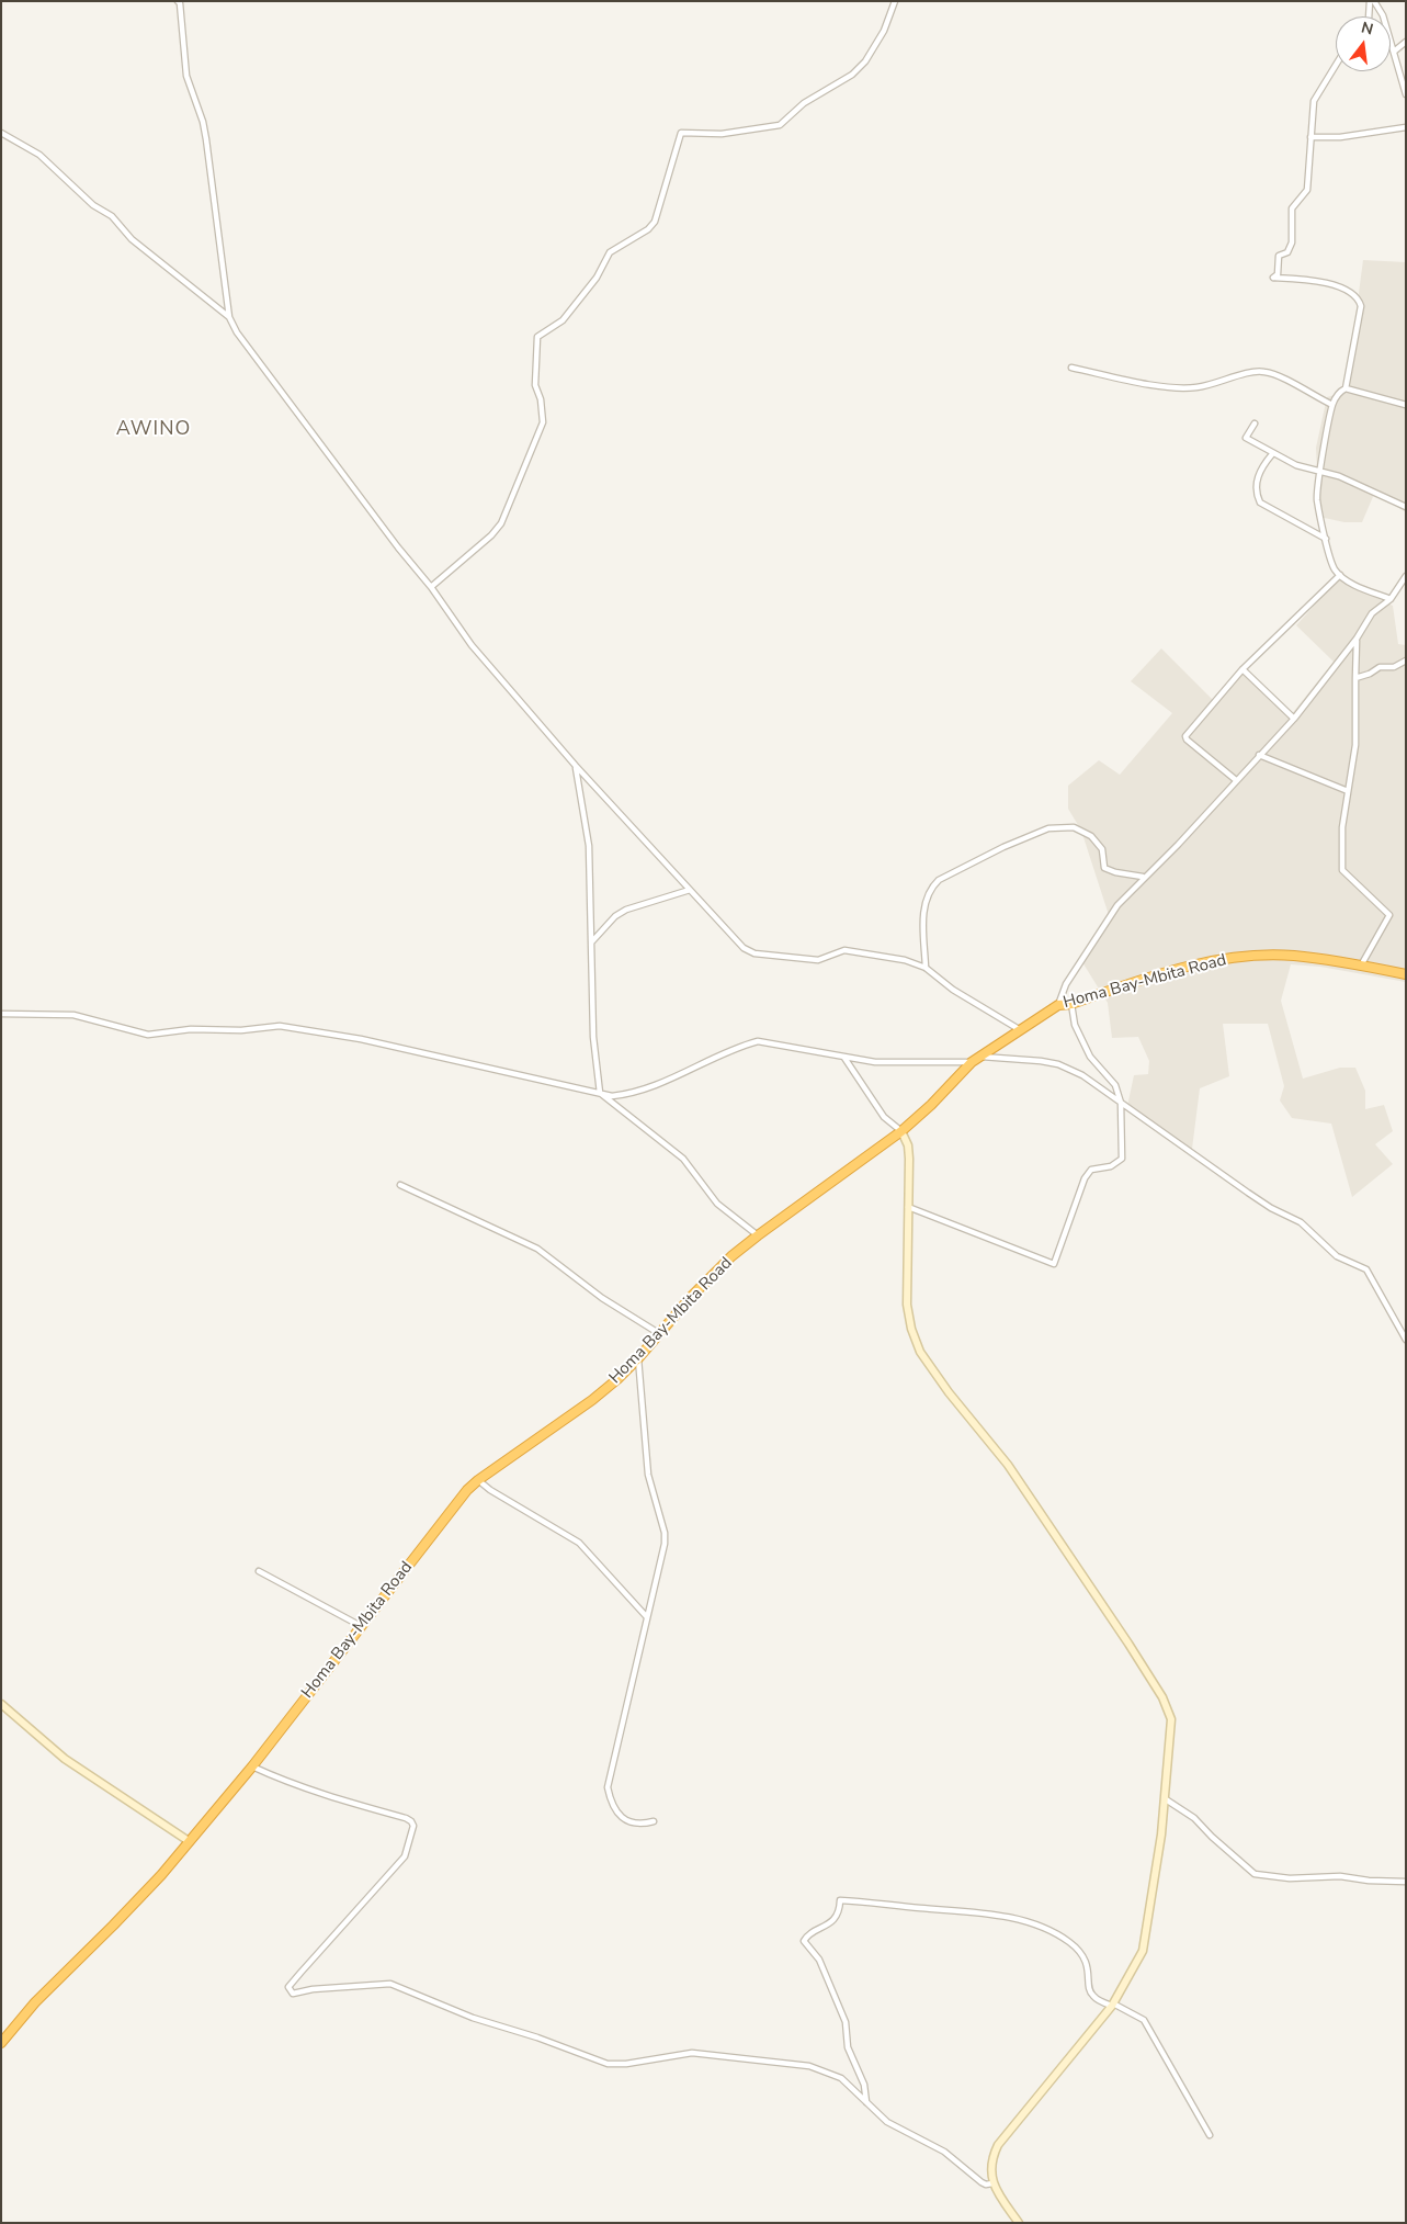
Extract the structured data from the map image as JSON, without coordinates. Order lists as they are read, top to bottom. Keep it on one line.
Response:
{"streets":{"highway":["Homa Bay-Mbita Road"]},"districts":["AWINO"],"north":"top"}
